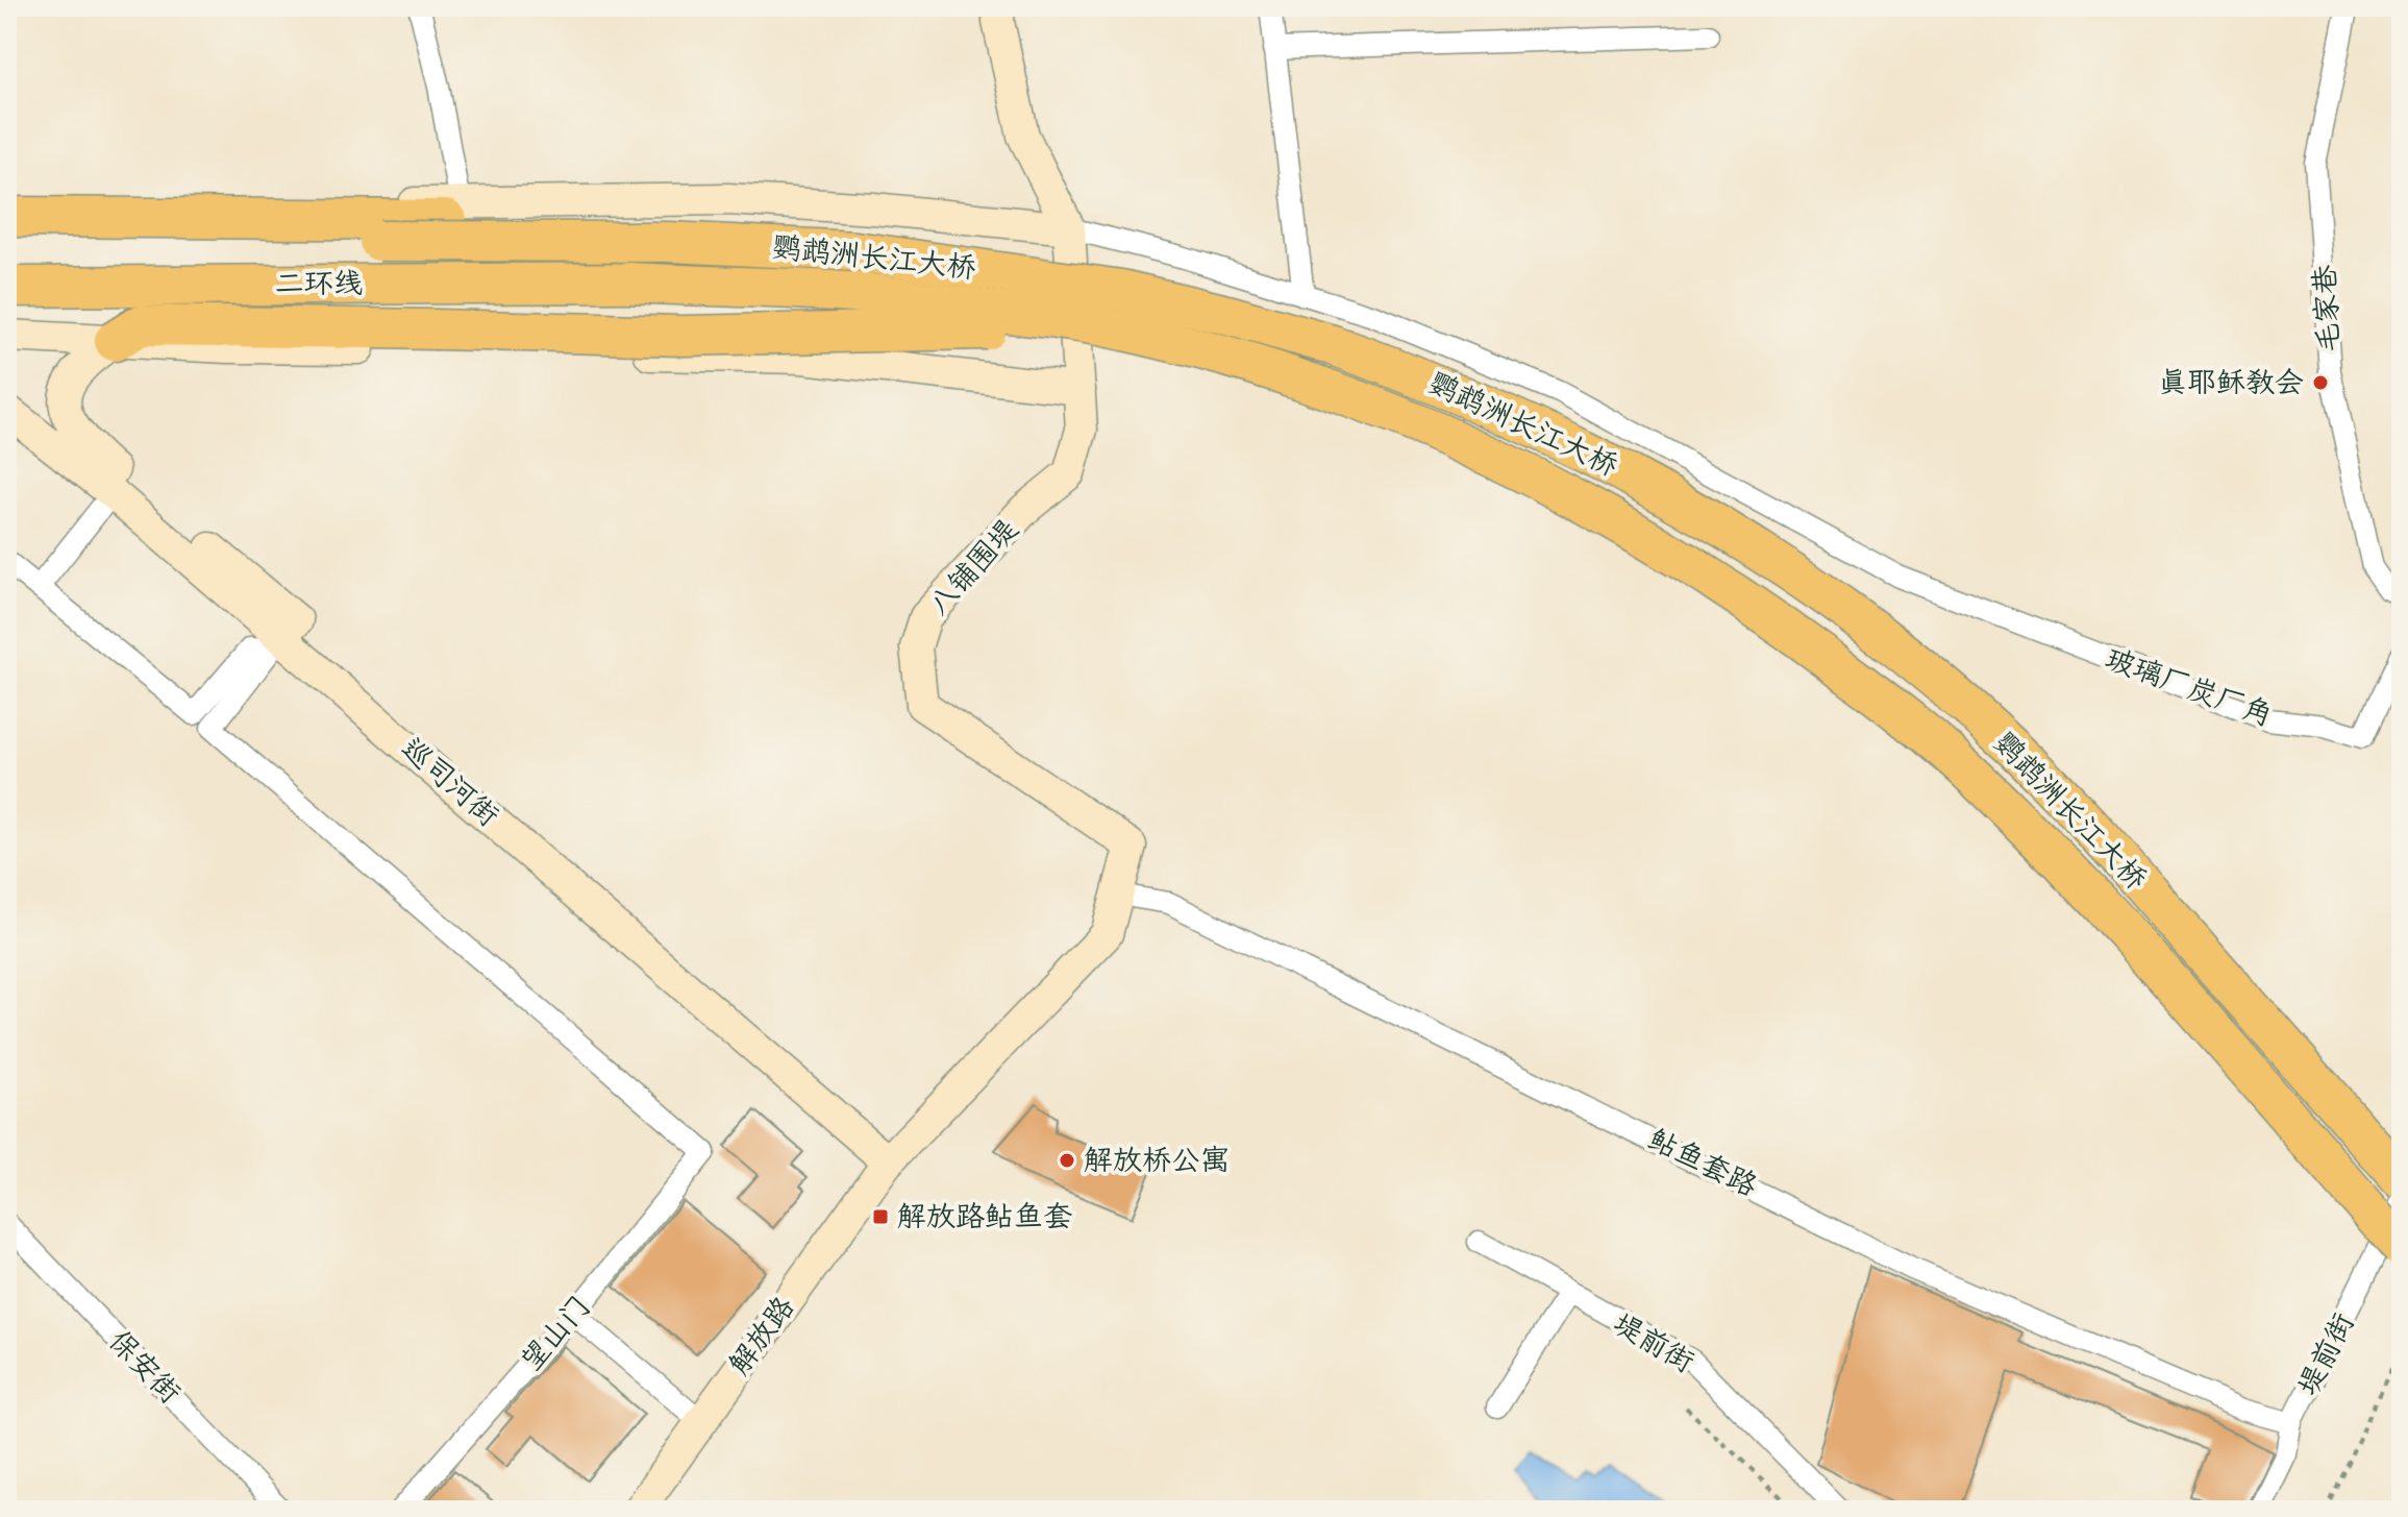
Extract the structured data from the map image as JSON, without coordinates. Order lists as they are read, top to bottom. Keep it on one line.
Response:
{"streets":{"highway":["鹦鹉洲长江大桥","二环线"],"street":["毛家巷","八铺围堤","玻璃厂炭厂角","巡司河街","鲇鱼套路","望山门","解放路","堤前街","保安街"]},"crossings":[["鹦鹉洲长江大桥","二环线"],["八铺围堤","巡司河街"],["八铺围堤","鲇鱼套路"],["八铺围堤","解放路"],["巡司河街","望山门"],["巡司河街","解放路"],["鲇鱼套路","堤前街"]],"places":{"other":["真耶稣教会","解放桥公寓"],"transit":["解放路鲇鱼套"]}}
